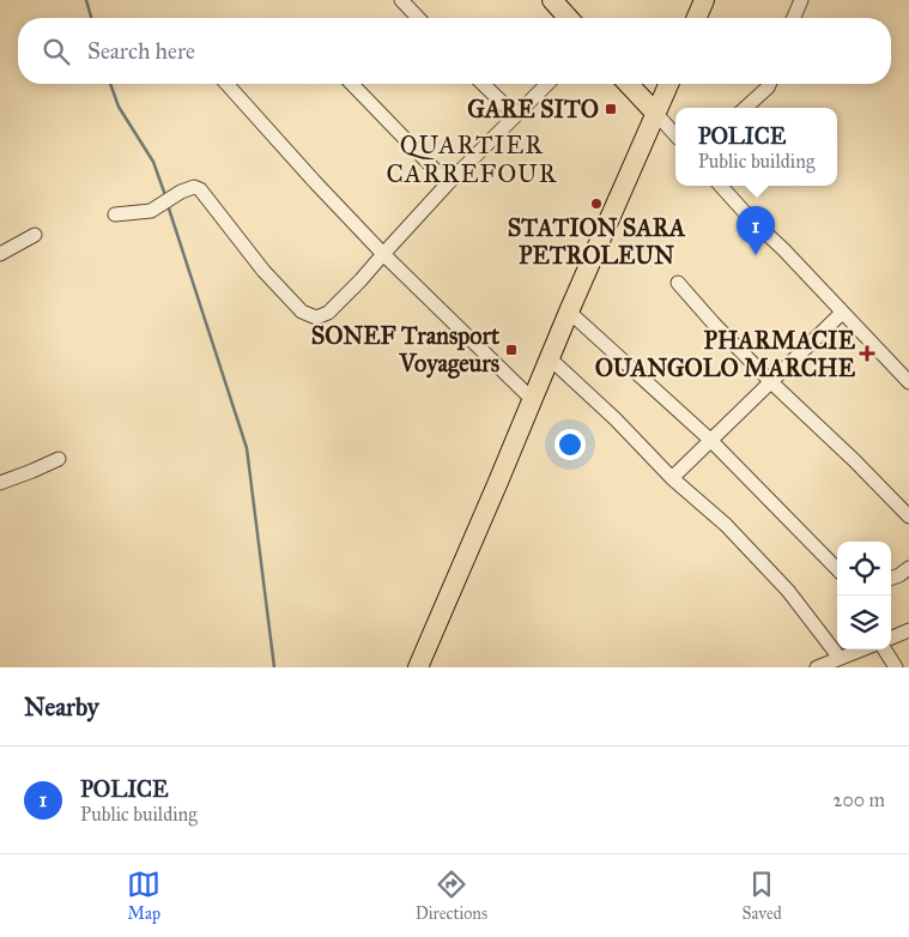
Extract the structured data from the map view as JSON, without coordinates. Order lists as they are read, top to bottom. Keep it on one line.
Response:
{"districts":["QUARTIER CARREFOUR"],"places":{"transit":["GARE SITO","SONEF Transport Voyageurs"],"other":["STATION SARA PETROLEUN"],"health":["PHARMACIE OUANGOLO MARCHE"]},"page":{"search":"Search here","popup":["POLICE","Public building"],"pins":"1","heading":"Nearby","list":[{"mark":"1","name":"POLICE","note":"Public building","value":"200 m"}],"nav":["Map","Directions","Saved"]}}
